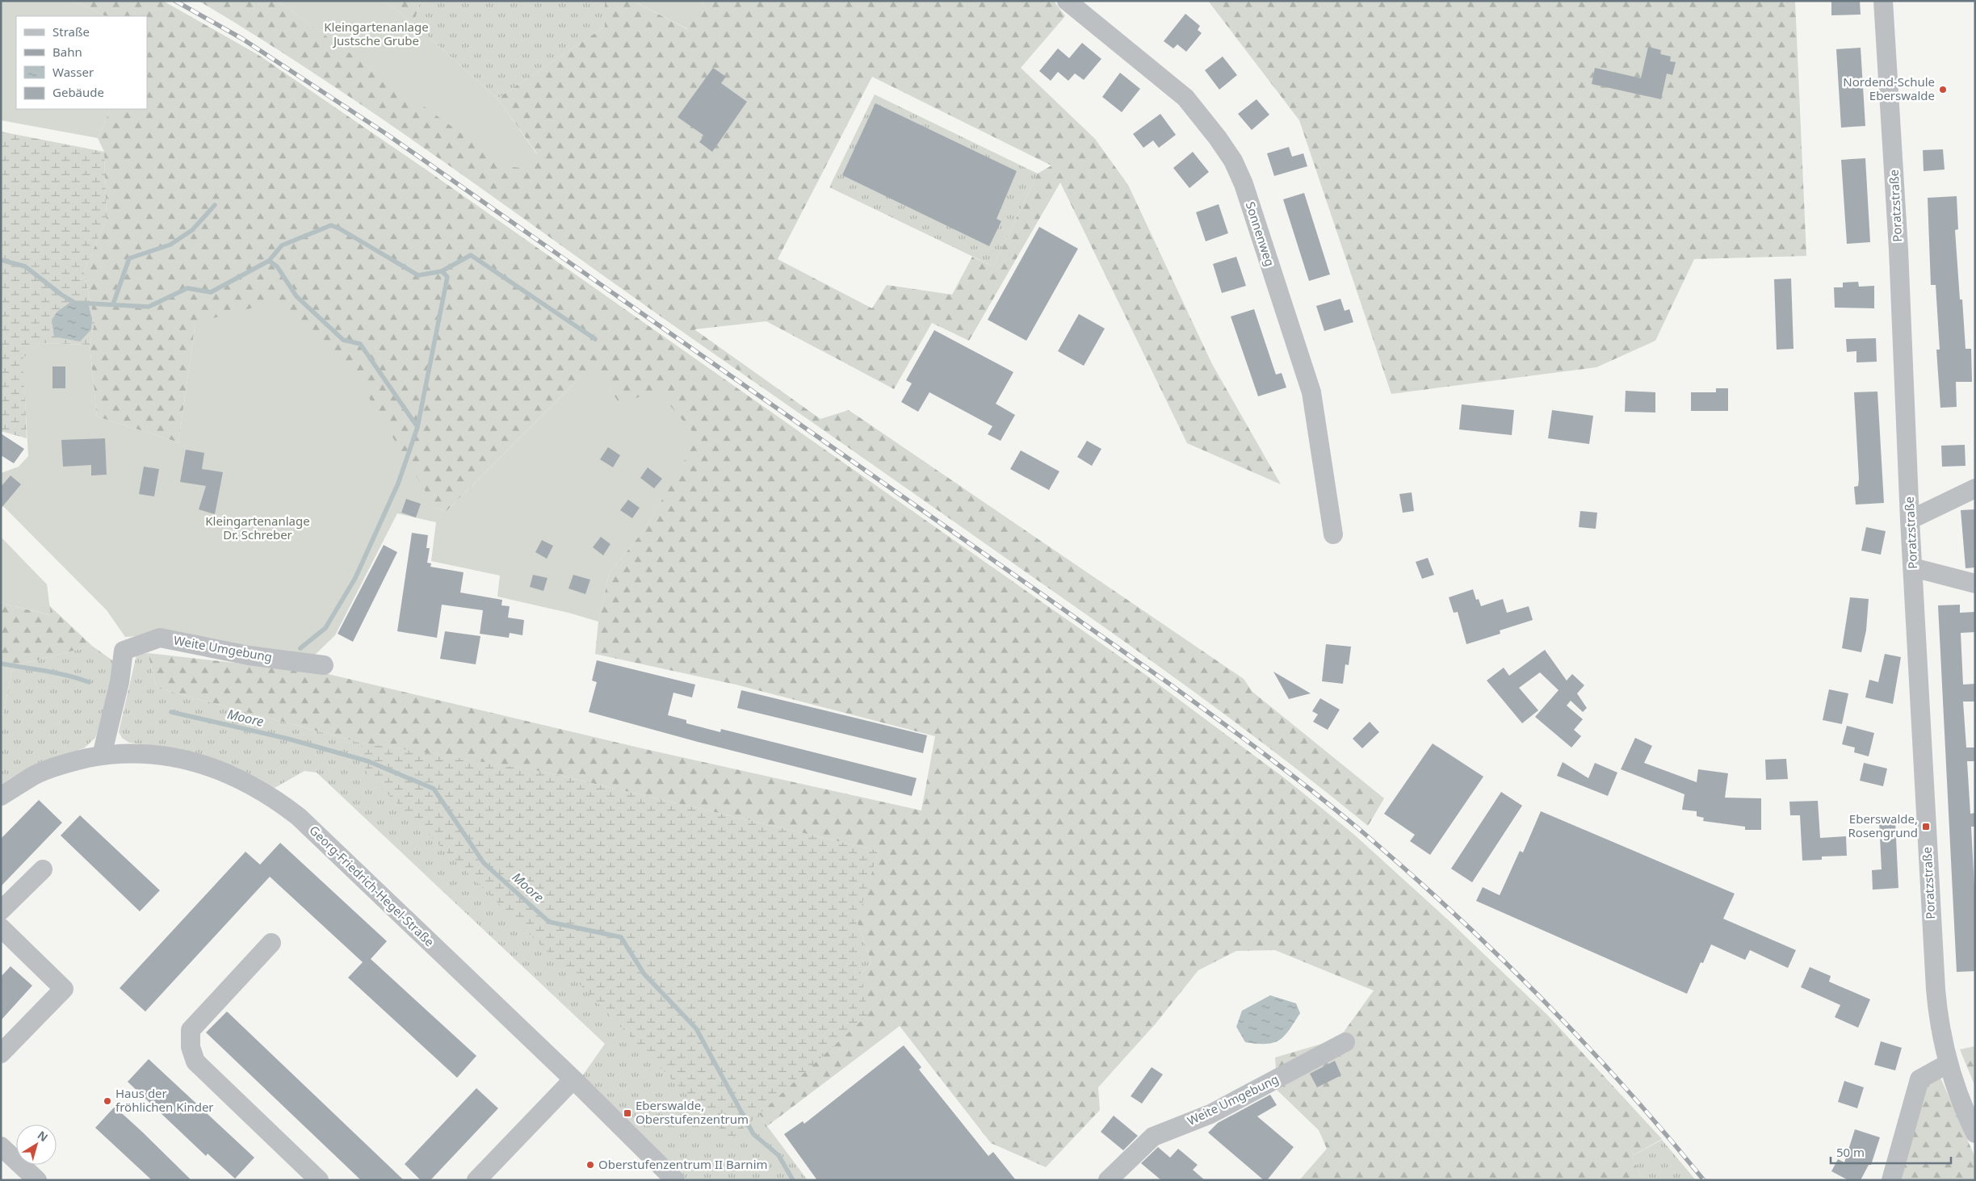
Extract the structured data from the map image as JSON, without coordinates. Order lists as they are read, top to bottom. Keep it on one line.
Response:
{"streets":{"street":["Poratzstraße","Sonnenweg","Weite Umgebung","Georg-Friedrich-Hegel-Straße"]},"crossings":[["Weite Umgebung","Georg-Friedrich-Hegel-Straße"]],"water":["Moore"],"parks":["Kleingartenanlage Justsche Grube","Kleingartenanlage Dr. Schreber"],"places":{"other":["Nordend-Schule Eberswalde","Haus der fröhlichen Kinder","Oberstufenzentrum II Barnim"],"transit":["Eberswalde, Rosengrund","Eberswalde, Oberstufenzentrum"]},"legend":["Straße","Bahn","Wasser","Gebäude"],"scale_bar":"50 m","north":"top right"}
